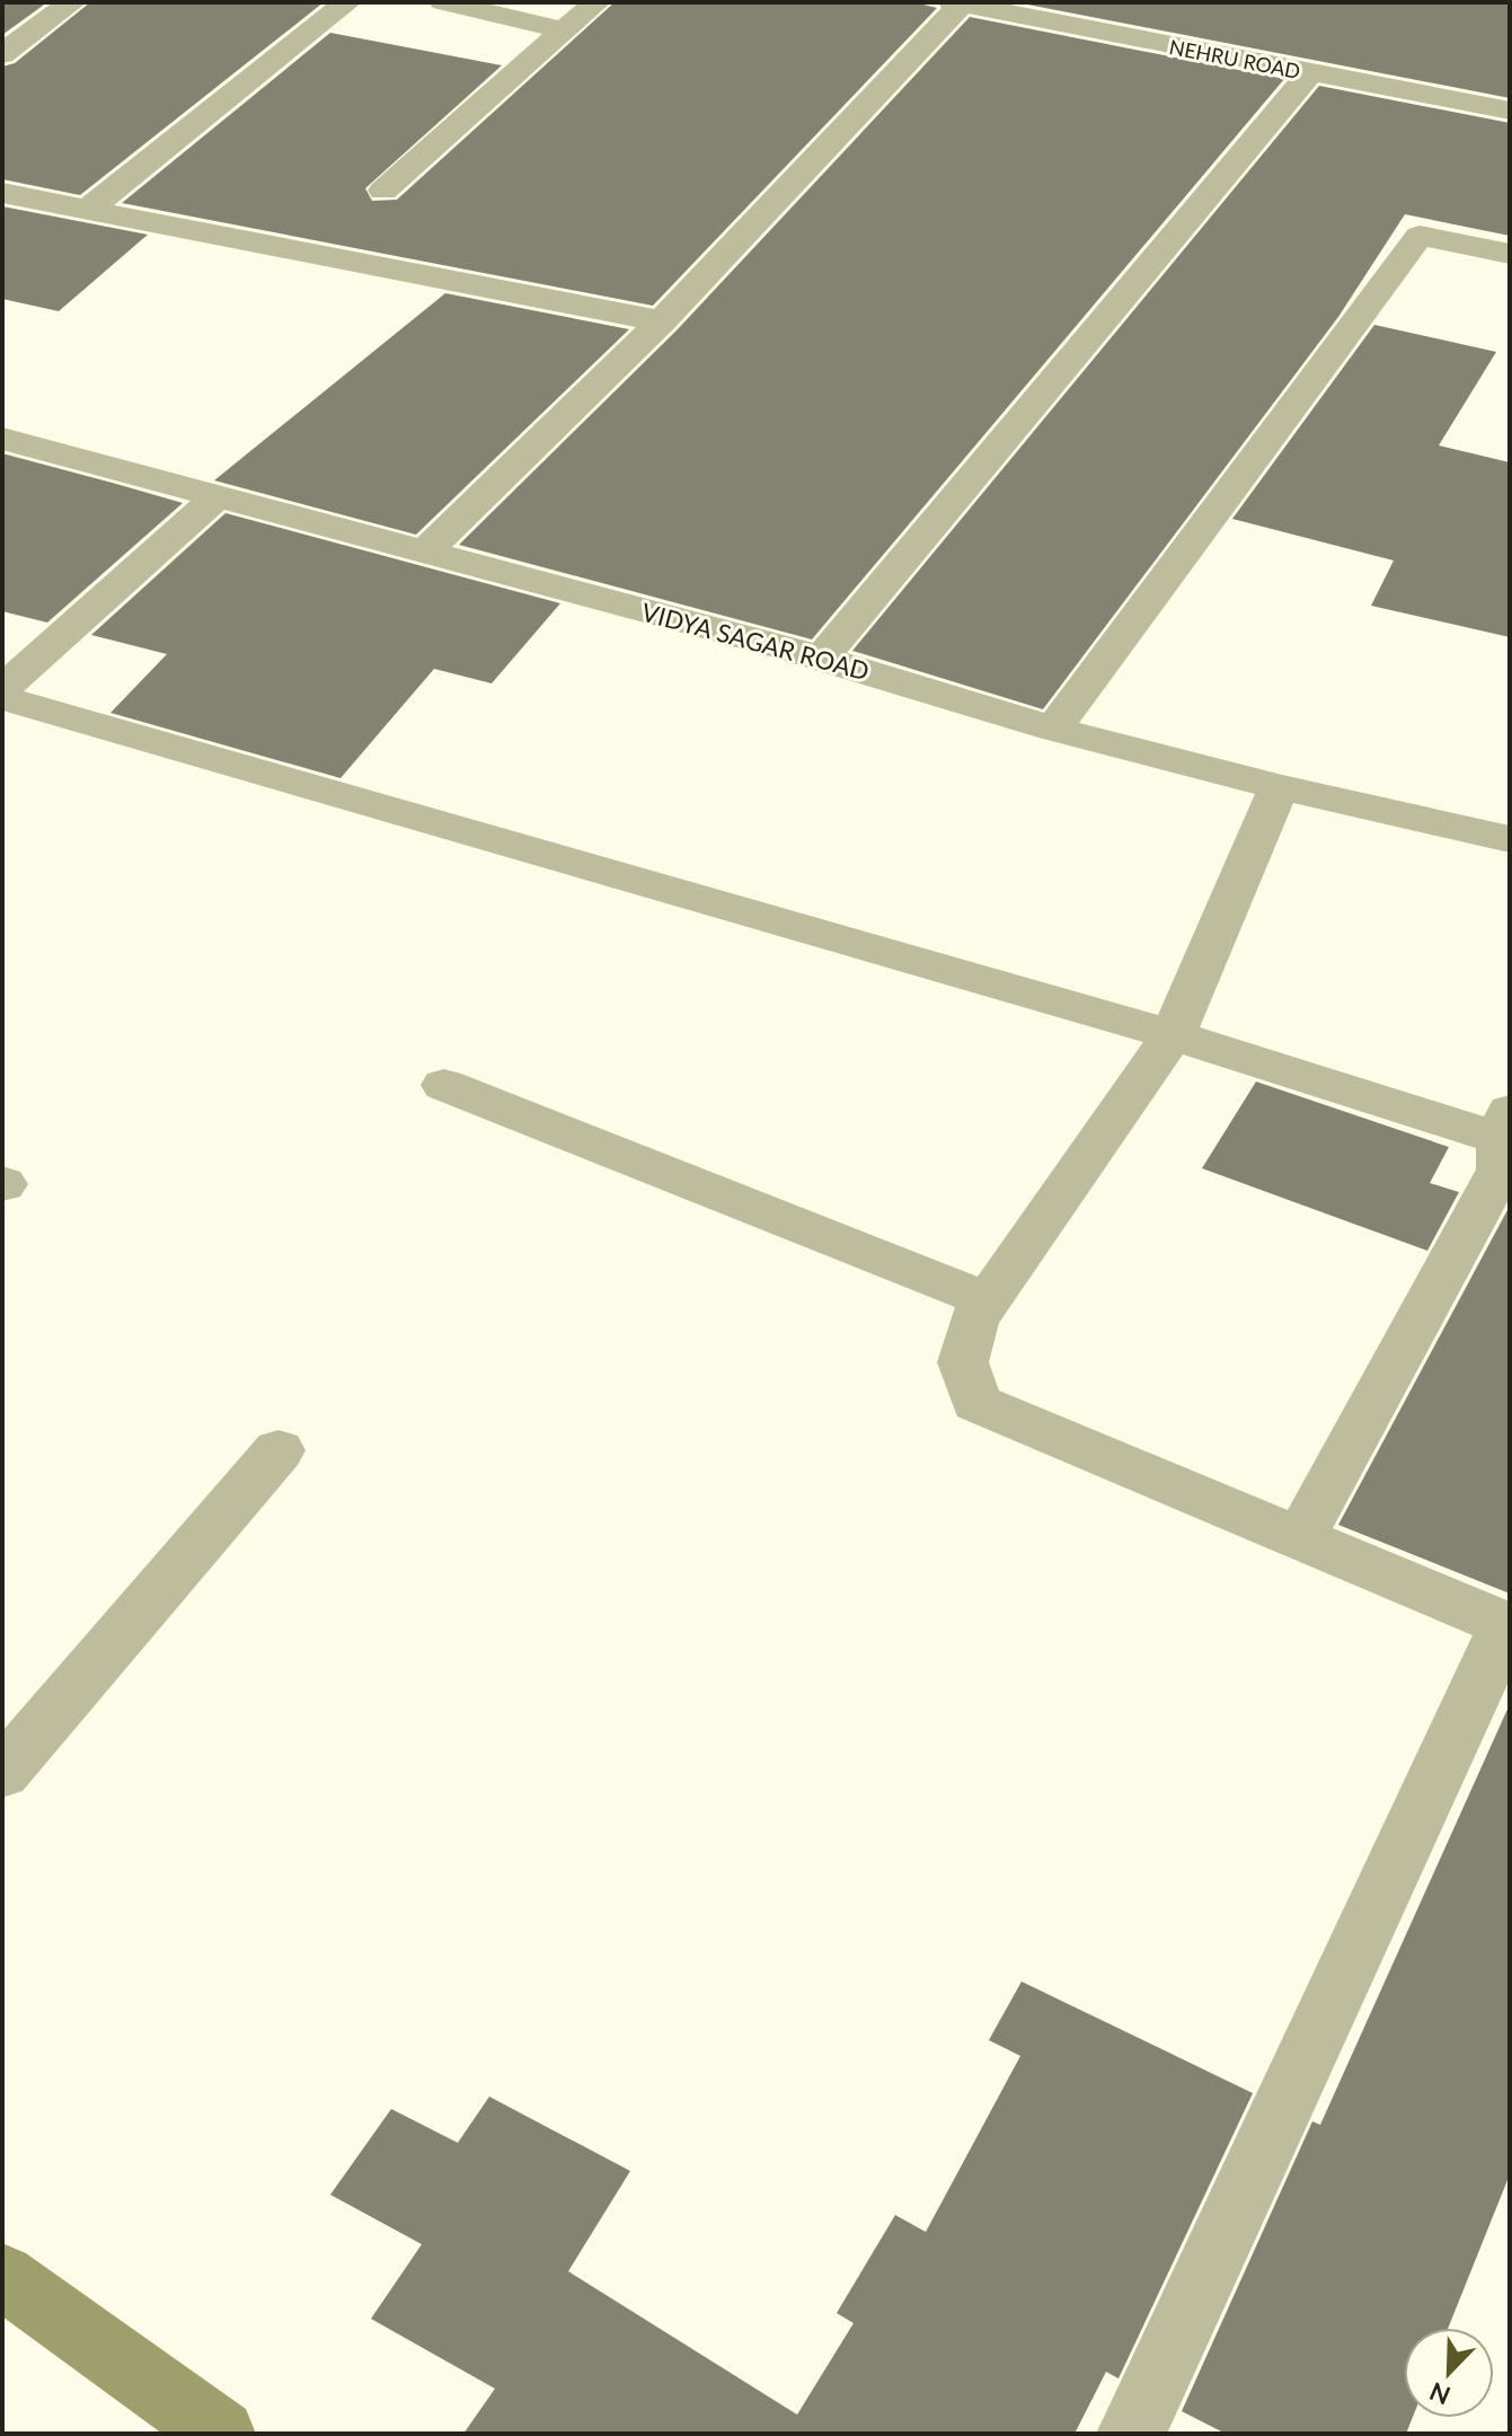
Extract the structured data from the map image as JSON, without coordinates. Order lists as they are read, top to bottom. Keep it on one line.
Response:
{"streets":{"street":["NEHRU ROAD","VIDYA SAGAR ROAD"]},"north":"bottom left"}
